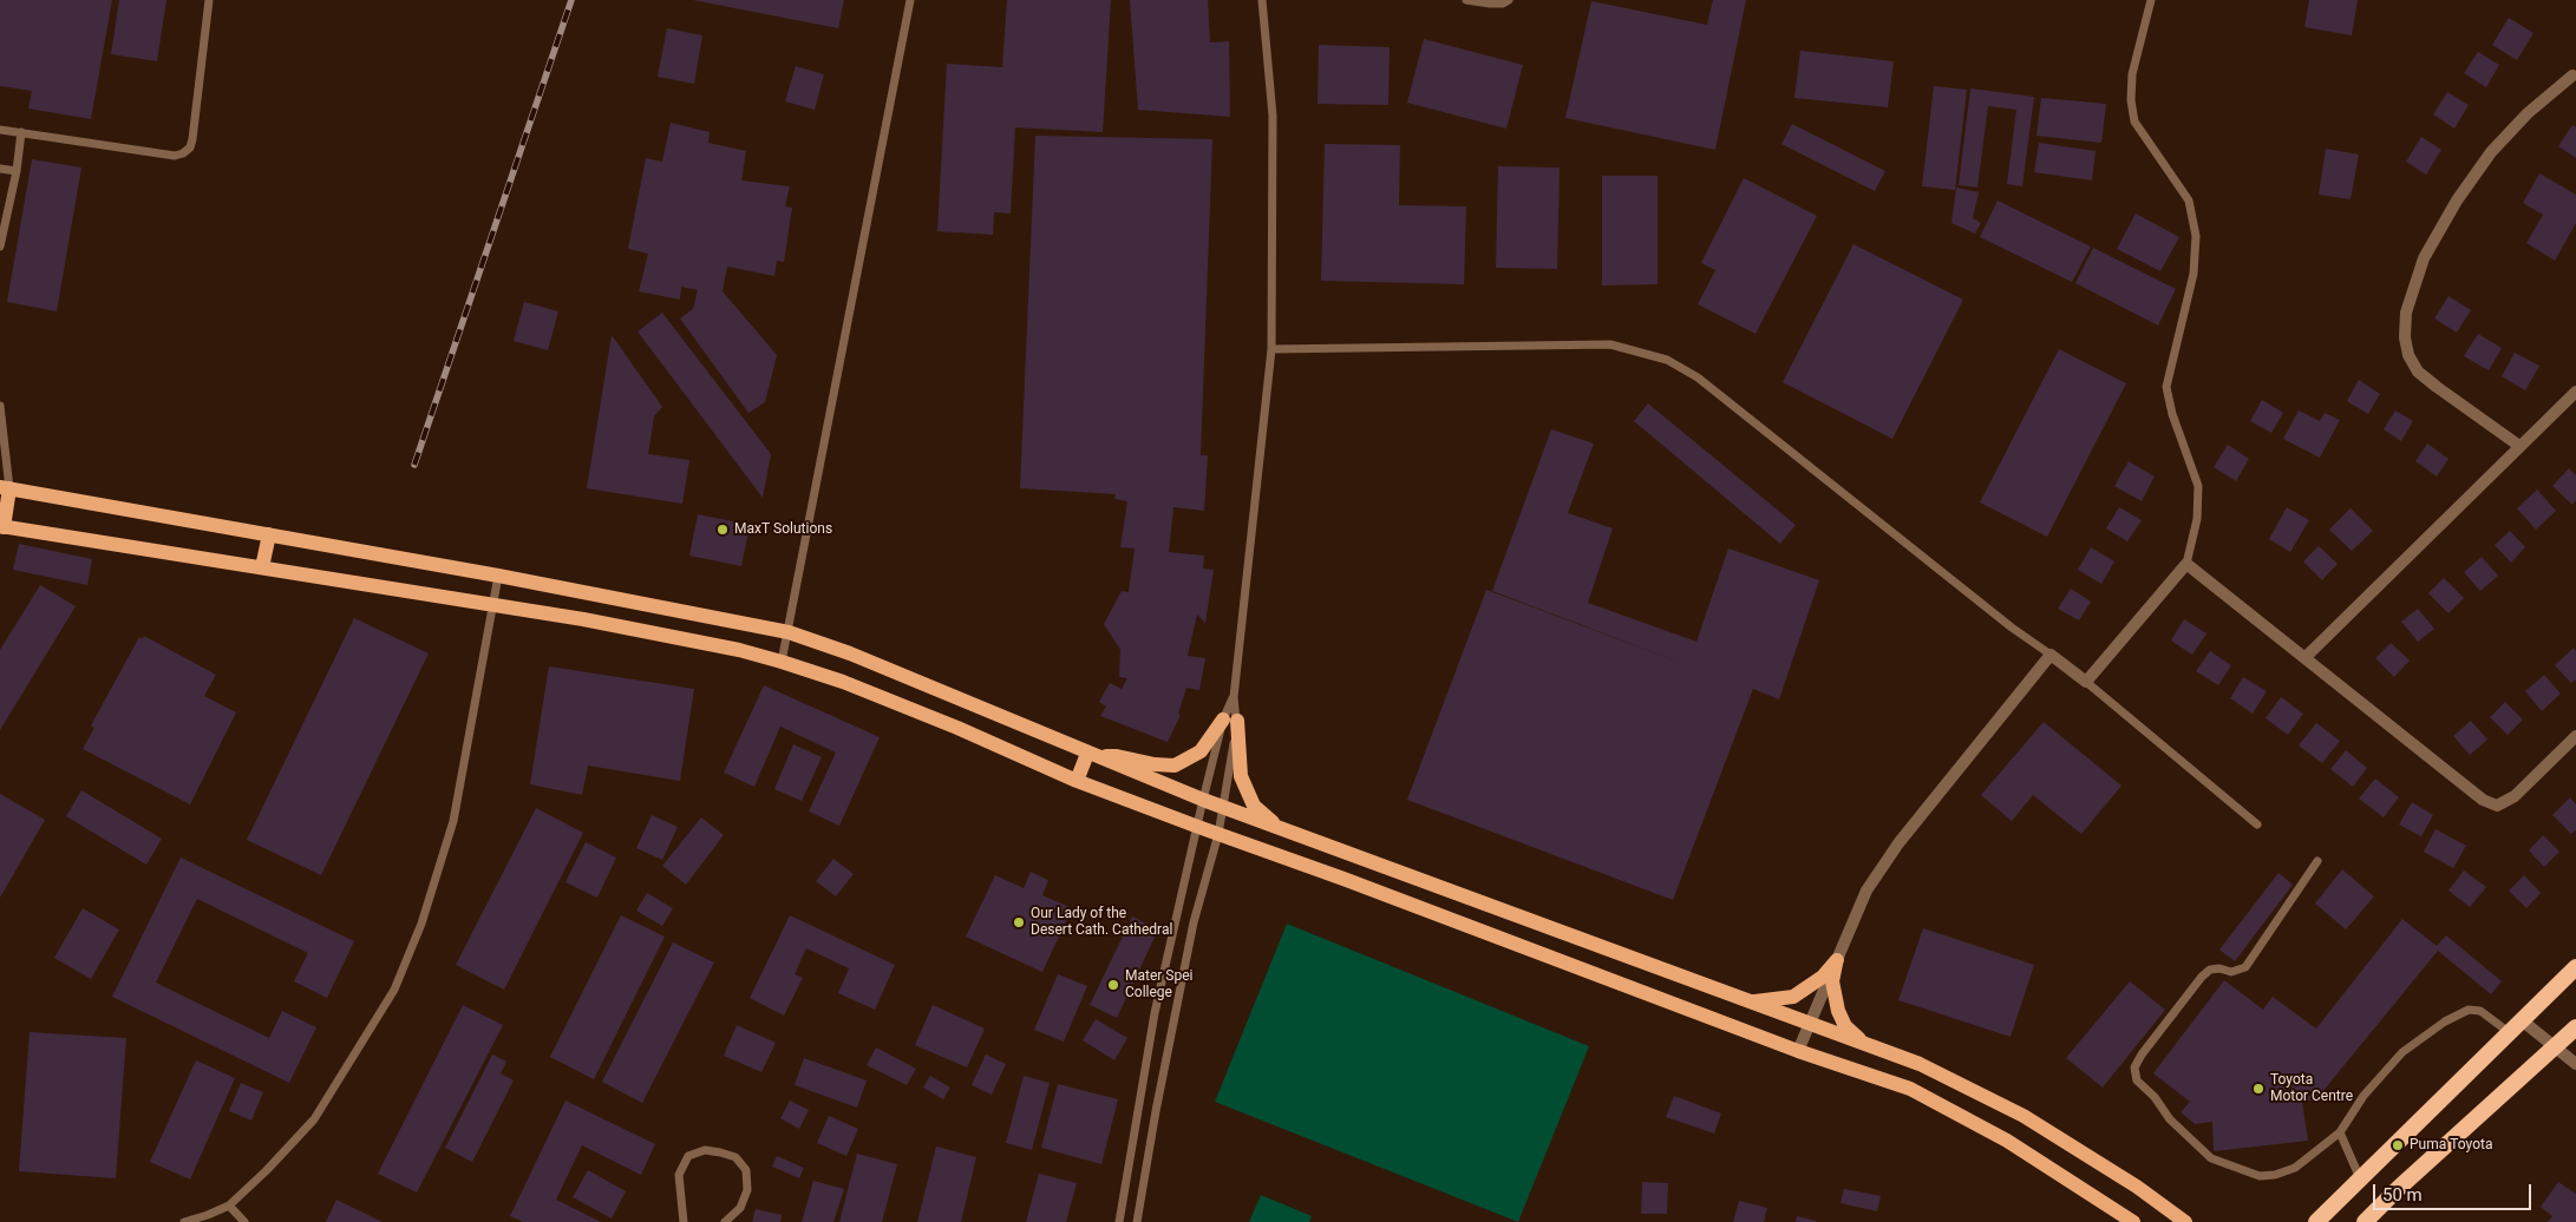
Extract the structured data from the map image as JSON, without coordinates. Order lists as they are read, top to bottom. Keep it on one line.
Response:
{"places":["MaxT Solutions","Our Lady of the Desert Cath. Cathedral","Mater Spei College","Toyota Motor Centre","Puma Toyota"],"scale_bar":"50 m"}
